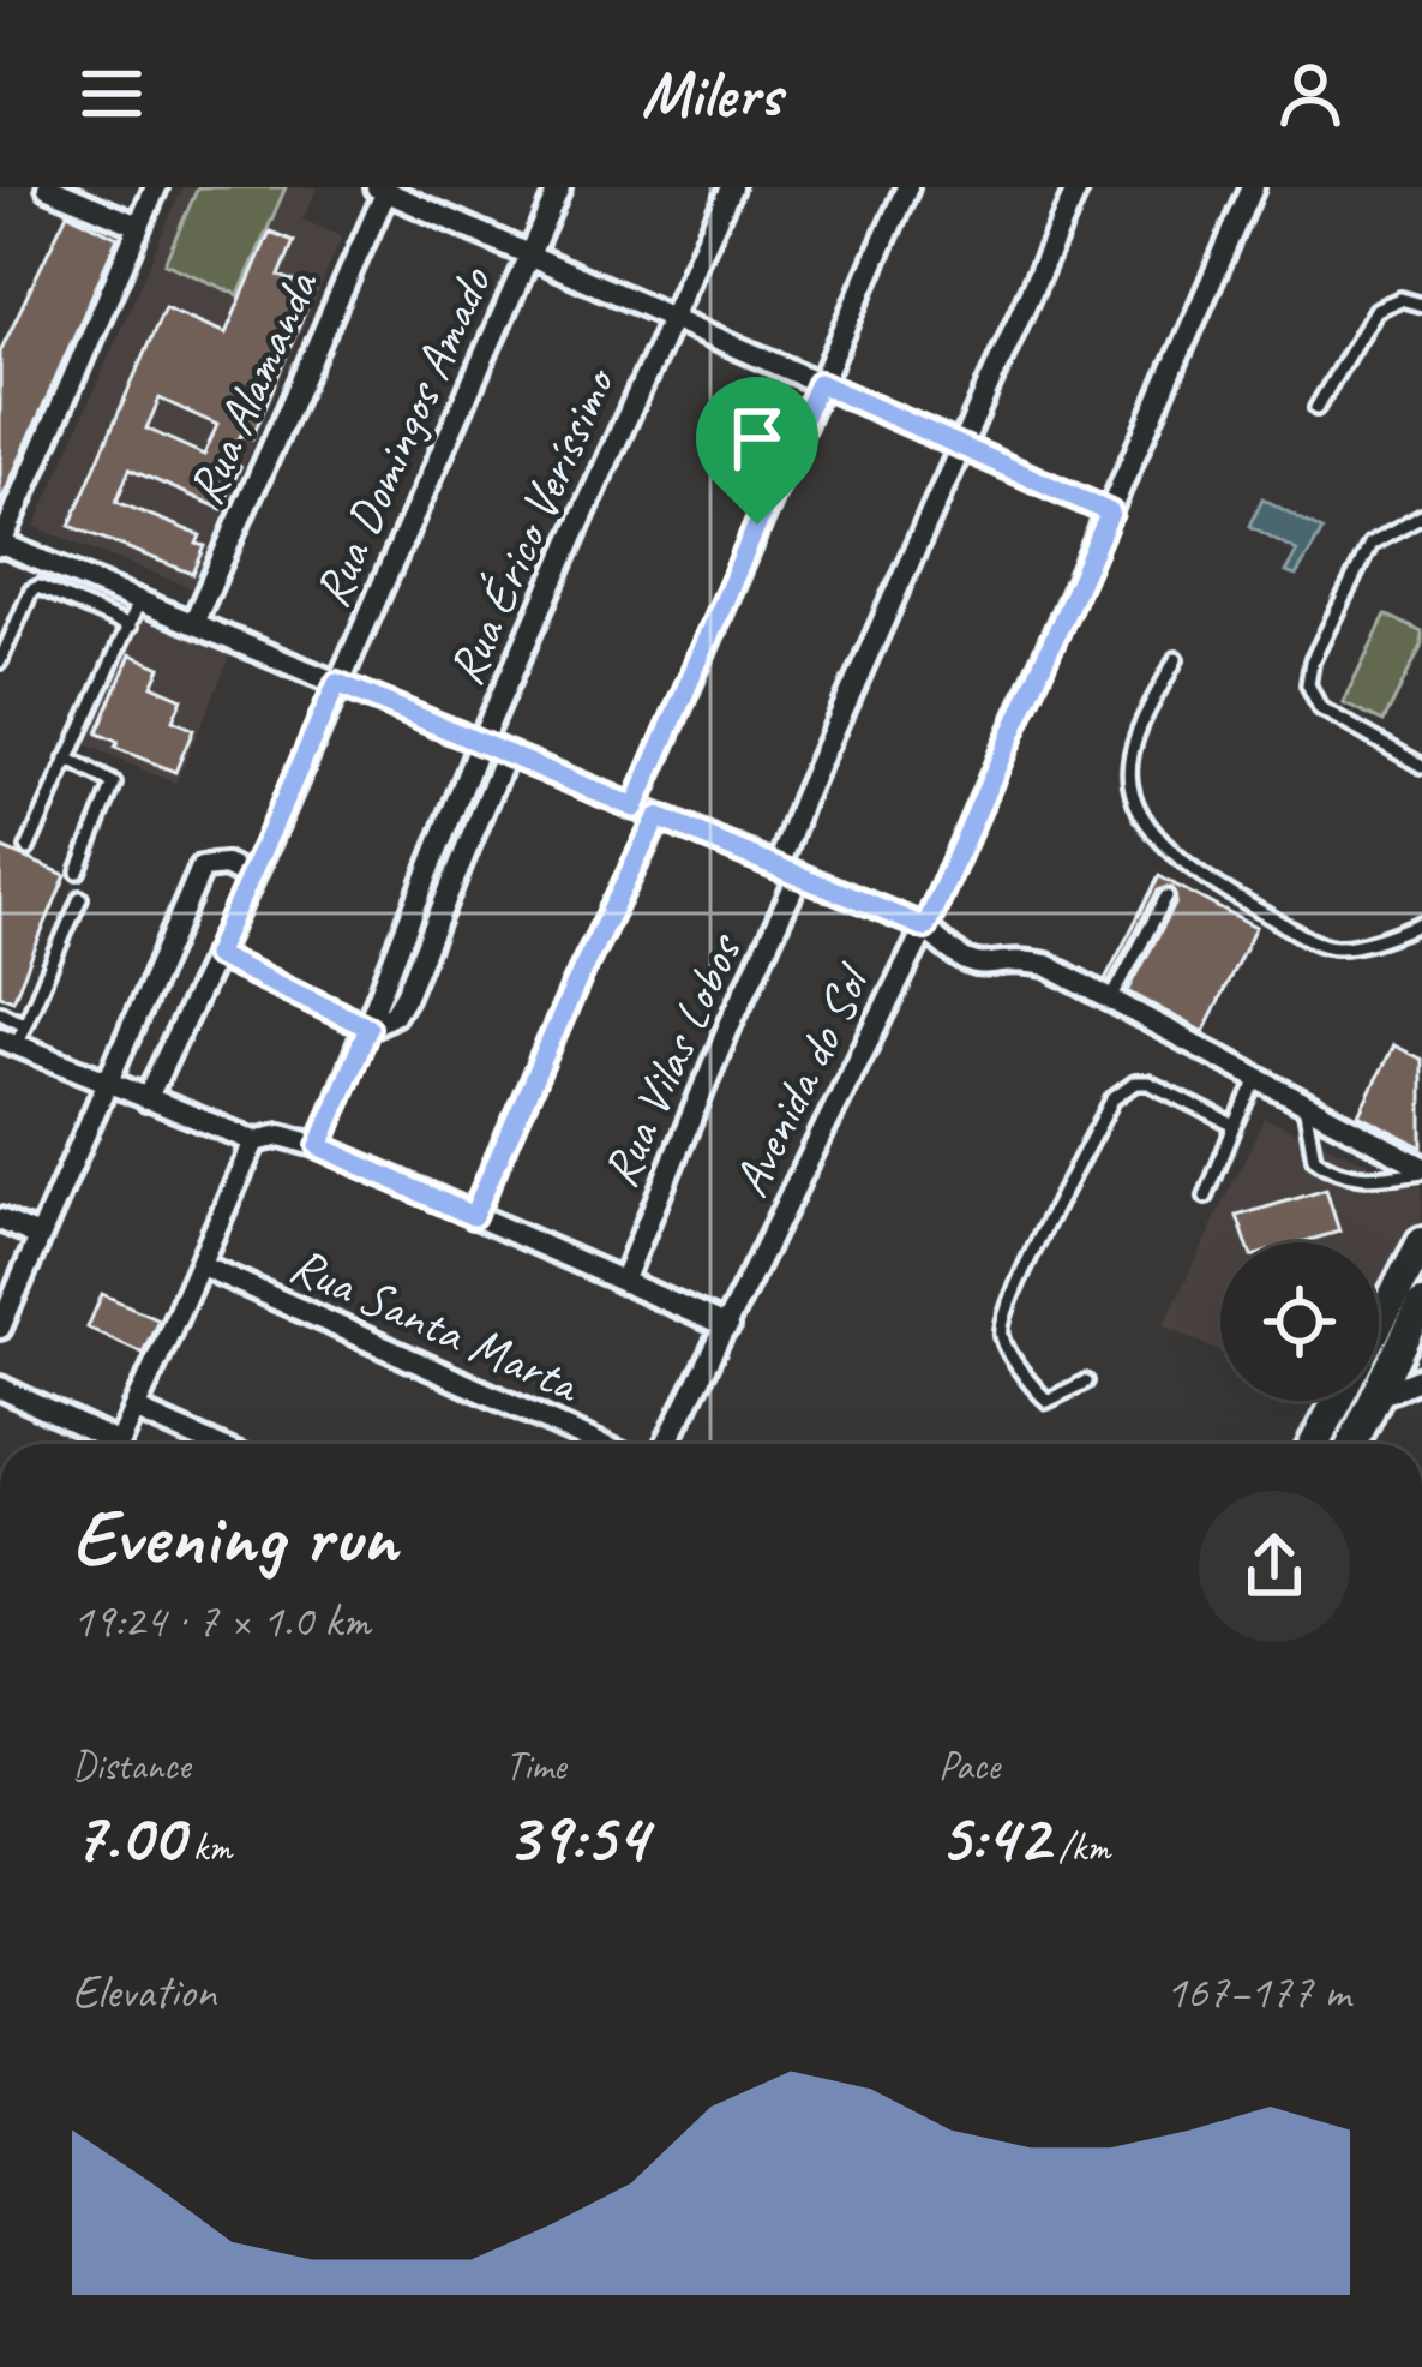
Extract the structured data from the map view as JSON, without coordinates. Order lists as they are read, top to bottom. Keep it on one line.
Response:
{"streets":{"street":["Rua Alamanda","Rua Domingos Amado","Rua Érico Veríssimo","Rua Vilas Lobos","Avenida do Sol","Rua Santa Marta"]},"page":{"header":"Milers","heading":["Evening run","19:24 · 7 × 1.0 km"],"stats":[["Distance","7.00 km"],["Time","39:54"],["Pace","5:42 /km"]],"chart":["Elevation","167–177 m"]}}
